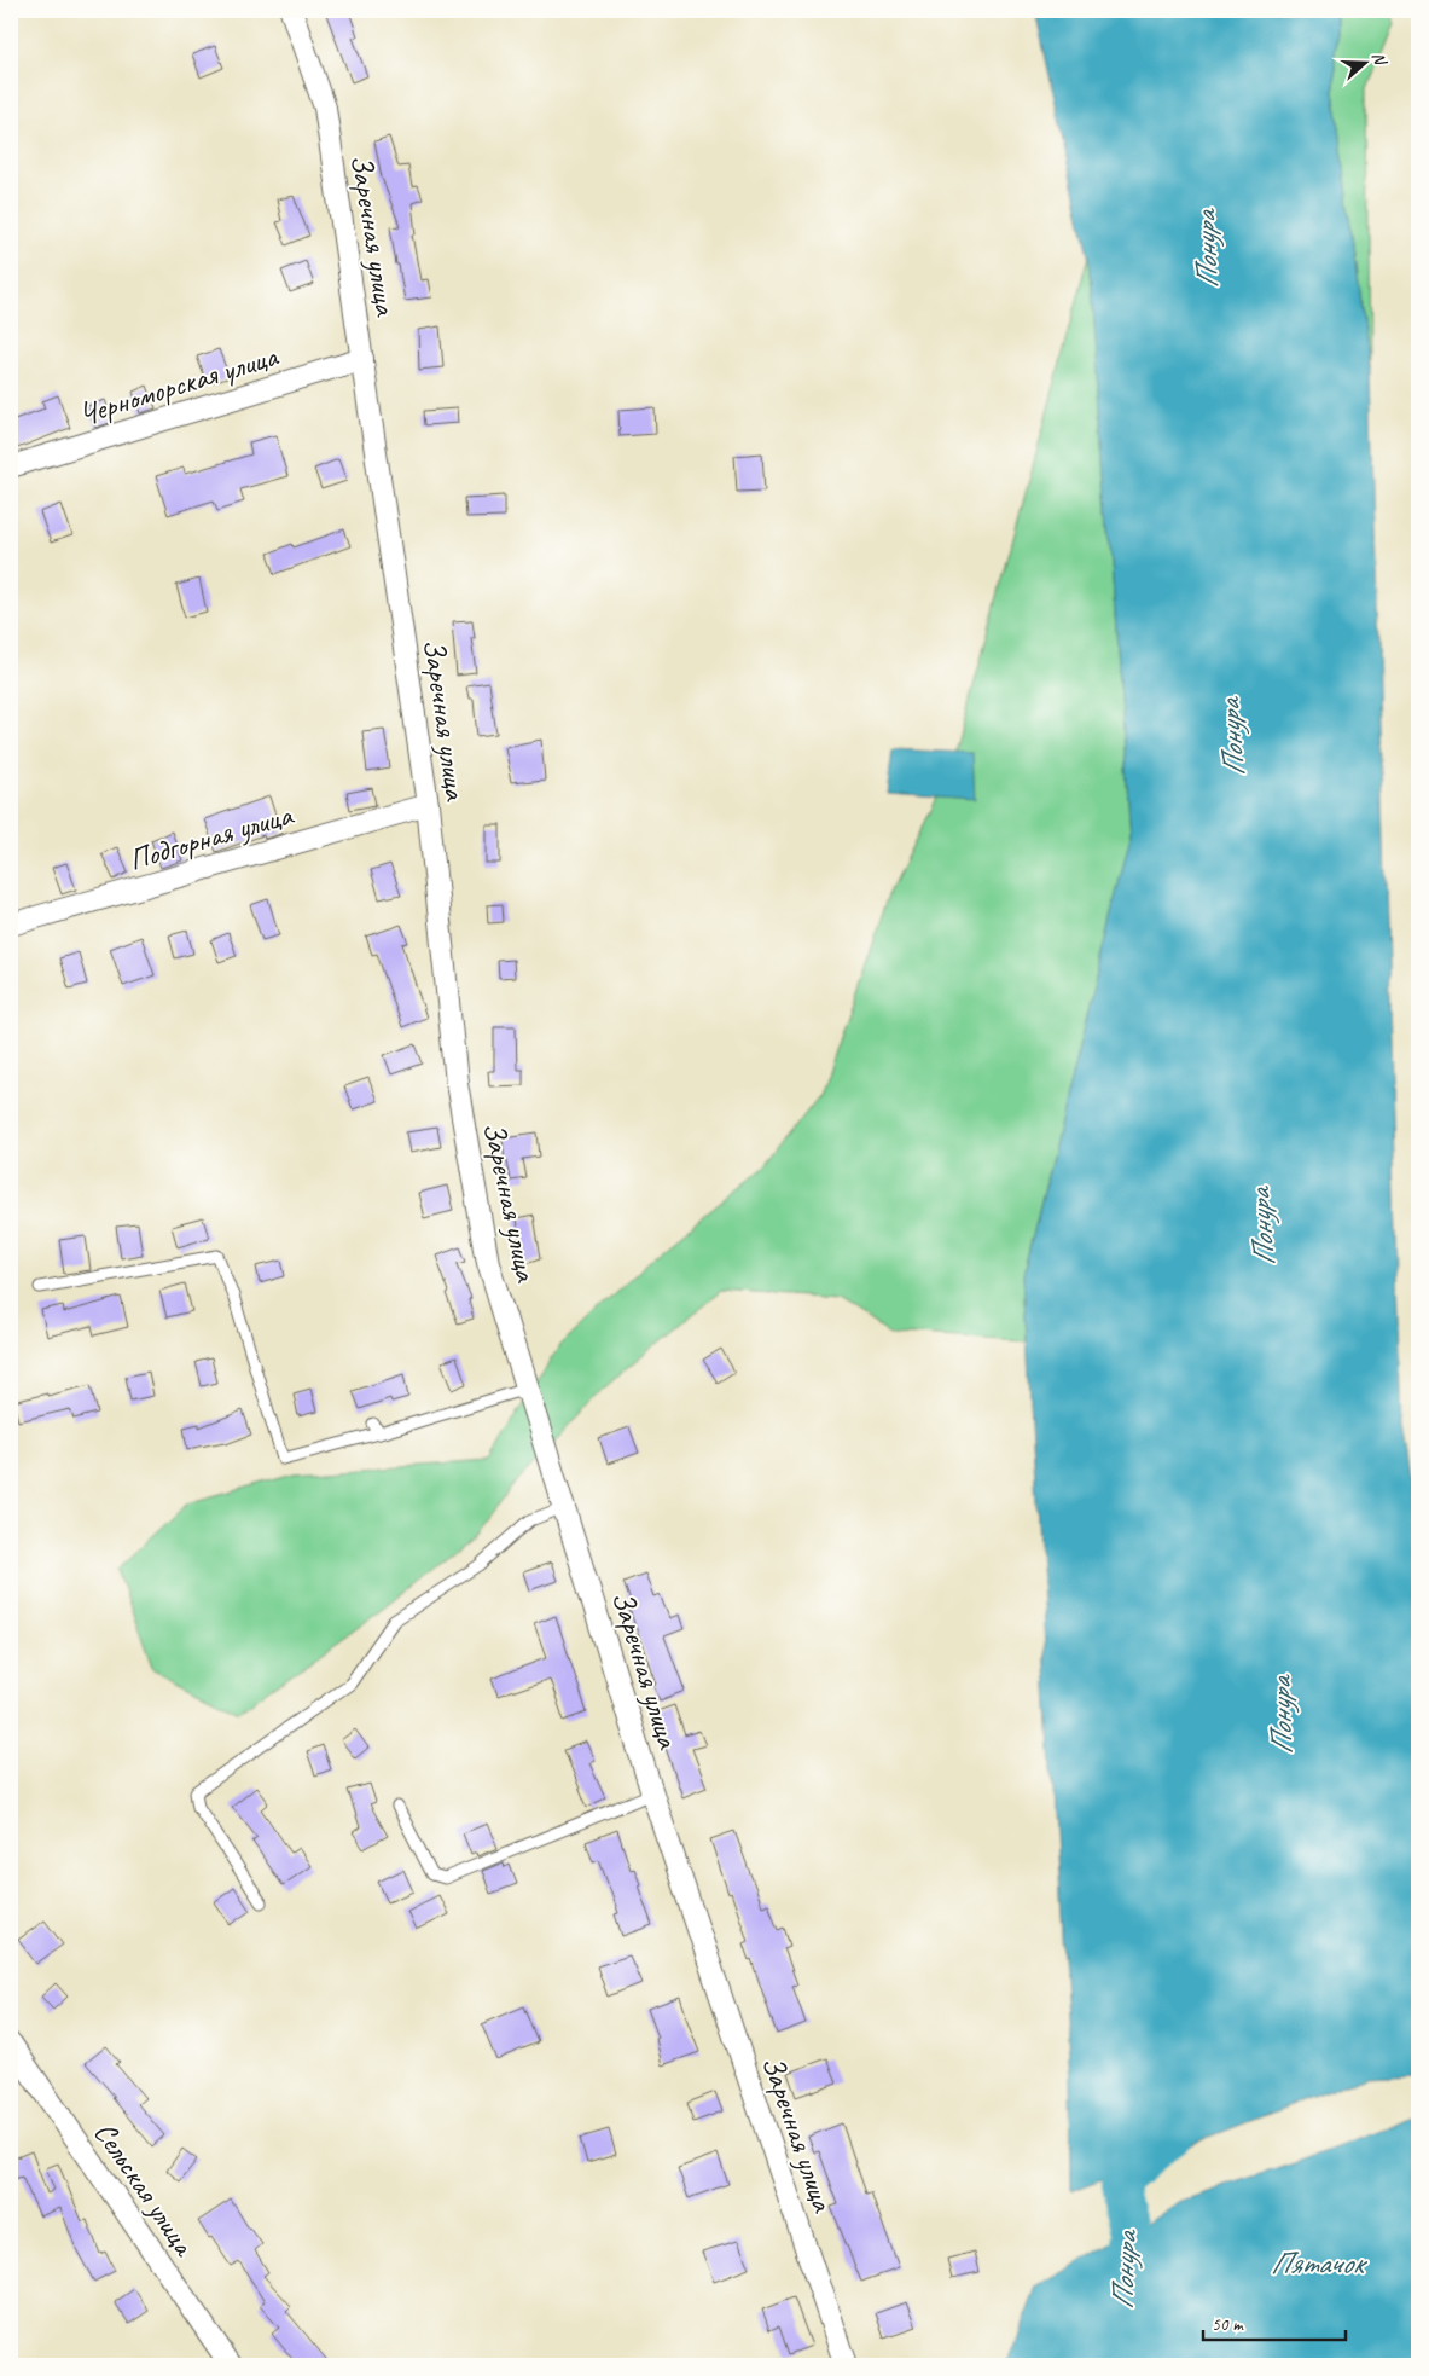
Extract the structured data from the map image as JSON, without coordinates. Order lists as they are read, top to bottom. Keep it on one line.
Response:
{"streets":{"street":["Заречная улица","Черноморская улица","Подгорная улица","Сельская улица"]},"crossings":[["Заречная улица","Черноморская улица"],["Заречная улица","Подгорная улица"]],"water":["Понура","Пятачок"],"scale_bar":"50 m","north":"right"}
